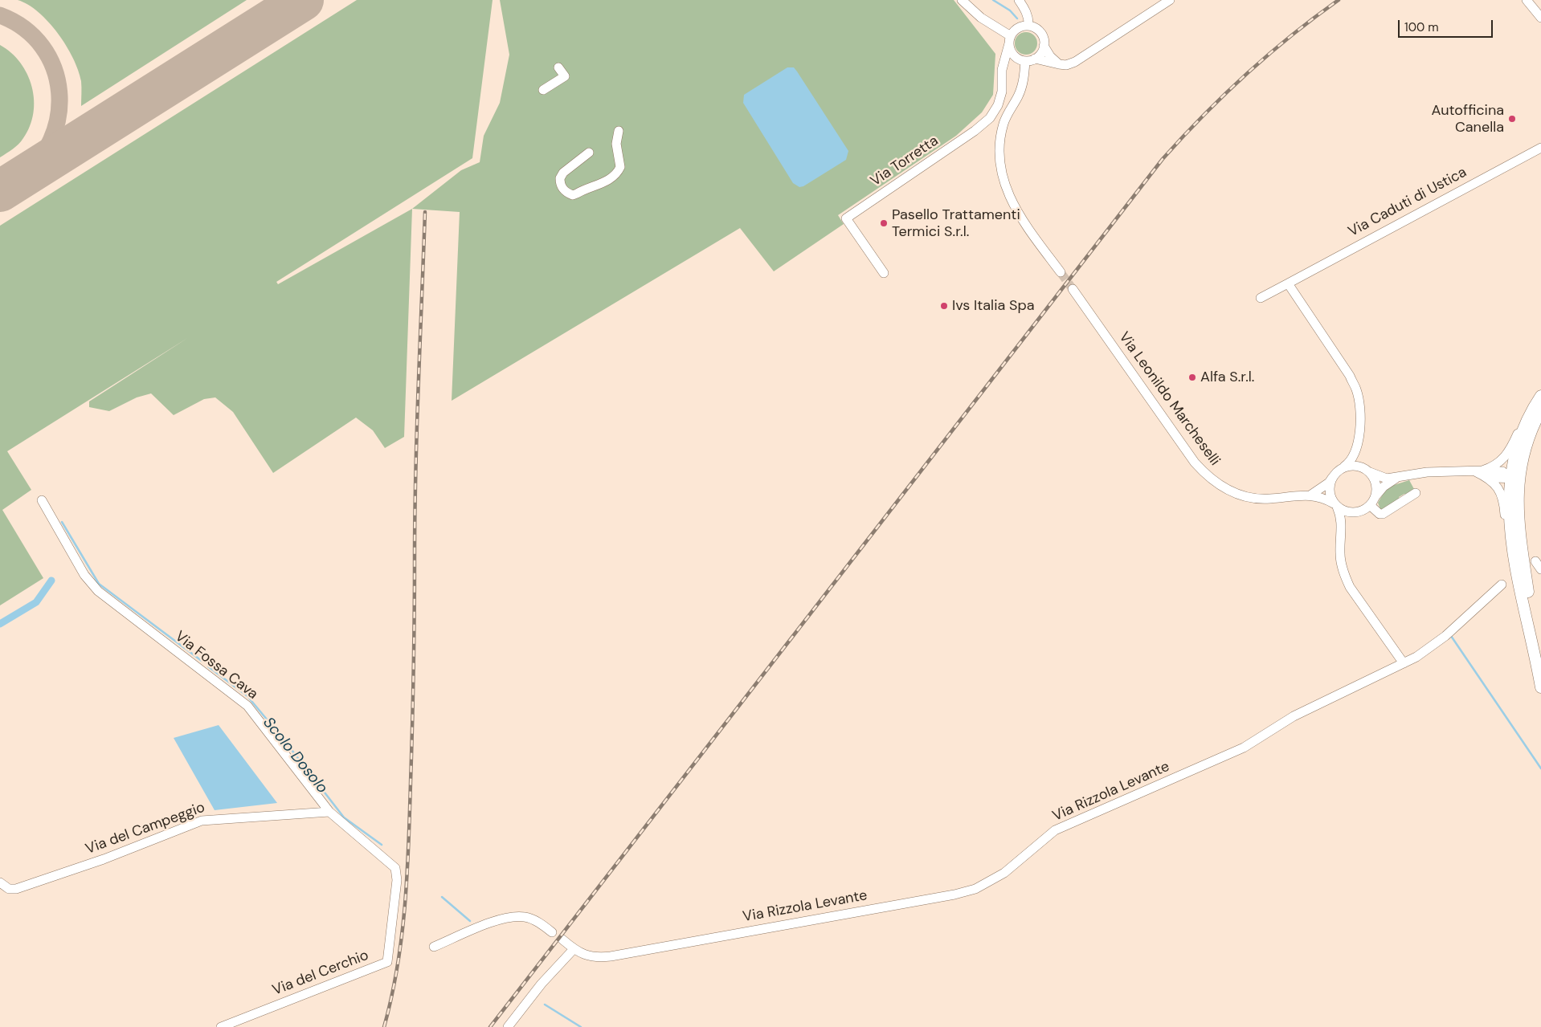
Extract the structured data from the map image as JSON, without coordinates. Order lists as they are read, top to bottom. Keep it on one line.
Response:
{"streets":{"street":["Via Torretta","Via Caduti di Ustica","Via Leonildo Marcheselli","Via Fossa Cava","Via Rizzola Levante","Via del Campeggio","Via del Cerchio"]},"crossings":[["Via Fossa Cava","Via del Campeggio"],["Via Fossa Cava","Via del Cerchio"]],"water":["Scolo Dosolo"],"places":["Autofficina Canella","Pasello Trattamenti Termici S.r.l.","Ivs Italia Spa","Alfa S.r.l."],"scale_bar":"100 m"}
